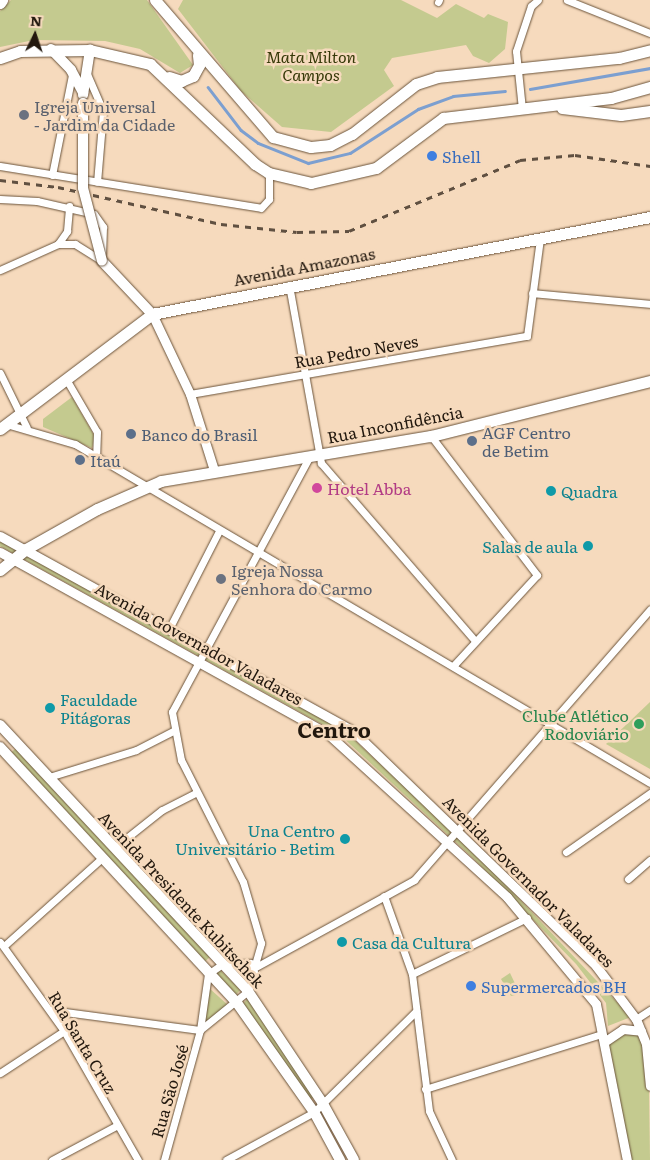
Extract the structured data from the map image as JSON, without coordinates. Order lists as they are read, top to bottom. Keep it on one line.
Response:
{"streets":{"main road":["Avenida Amazonas","Rua Inconfidência","Avenida Presidente Kubitschek"],"street":["Rua Pedro Neves","Avenida Governador Valadares","Rua Santa Cruz","Rua São José"]},"crossings":[["Rua Inconfidência","Avenida Governador Valadares"],["Avenida Presidente Kubitschek","Rua São José"]],"districts":["Centro"],"parks":["Mata Milton Campos"],"places":["Igreja Universal - Jardim da Cidade","Shell","Banco do Brasil","AGF Centro de Betim","Itaú","Hotel Abba","Quadra","Salas de aula","Igreja Nossa Senhora do Carmo","Faculdade Pitágoras","Clube Atlético Rodoviário","Una Centro Universitário - Betim","Casa da Cultura","Supermercados BH"],"north":"top"}
